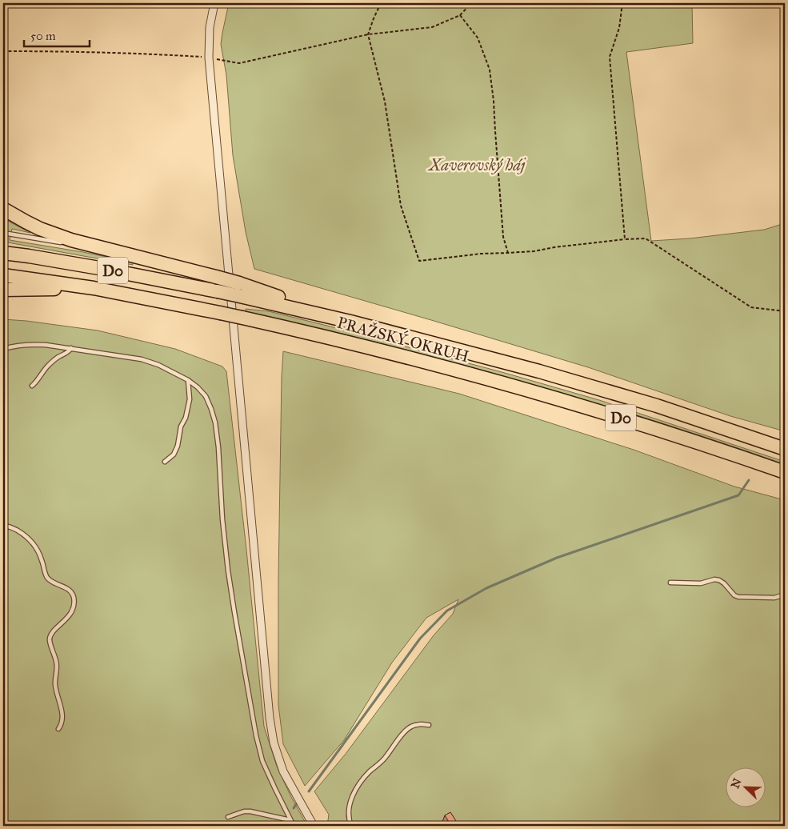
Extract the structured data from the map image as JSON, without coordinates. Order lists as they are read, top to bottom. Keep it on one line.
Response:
{"streets":{"highway":["D0","PRAŽSKÝ OKRUH"]},"parks":["Xaverovský háj"],"scale_bar":"50 m","north":"top left"}
